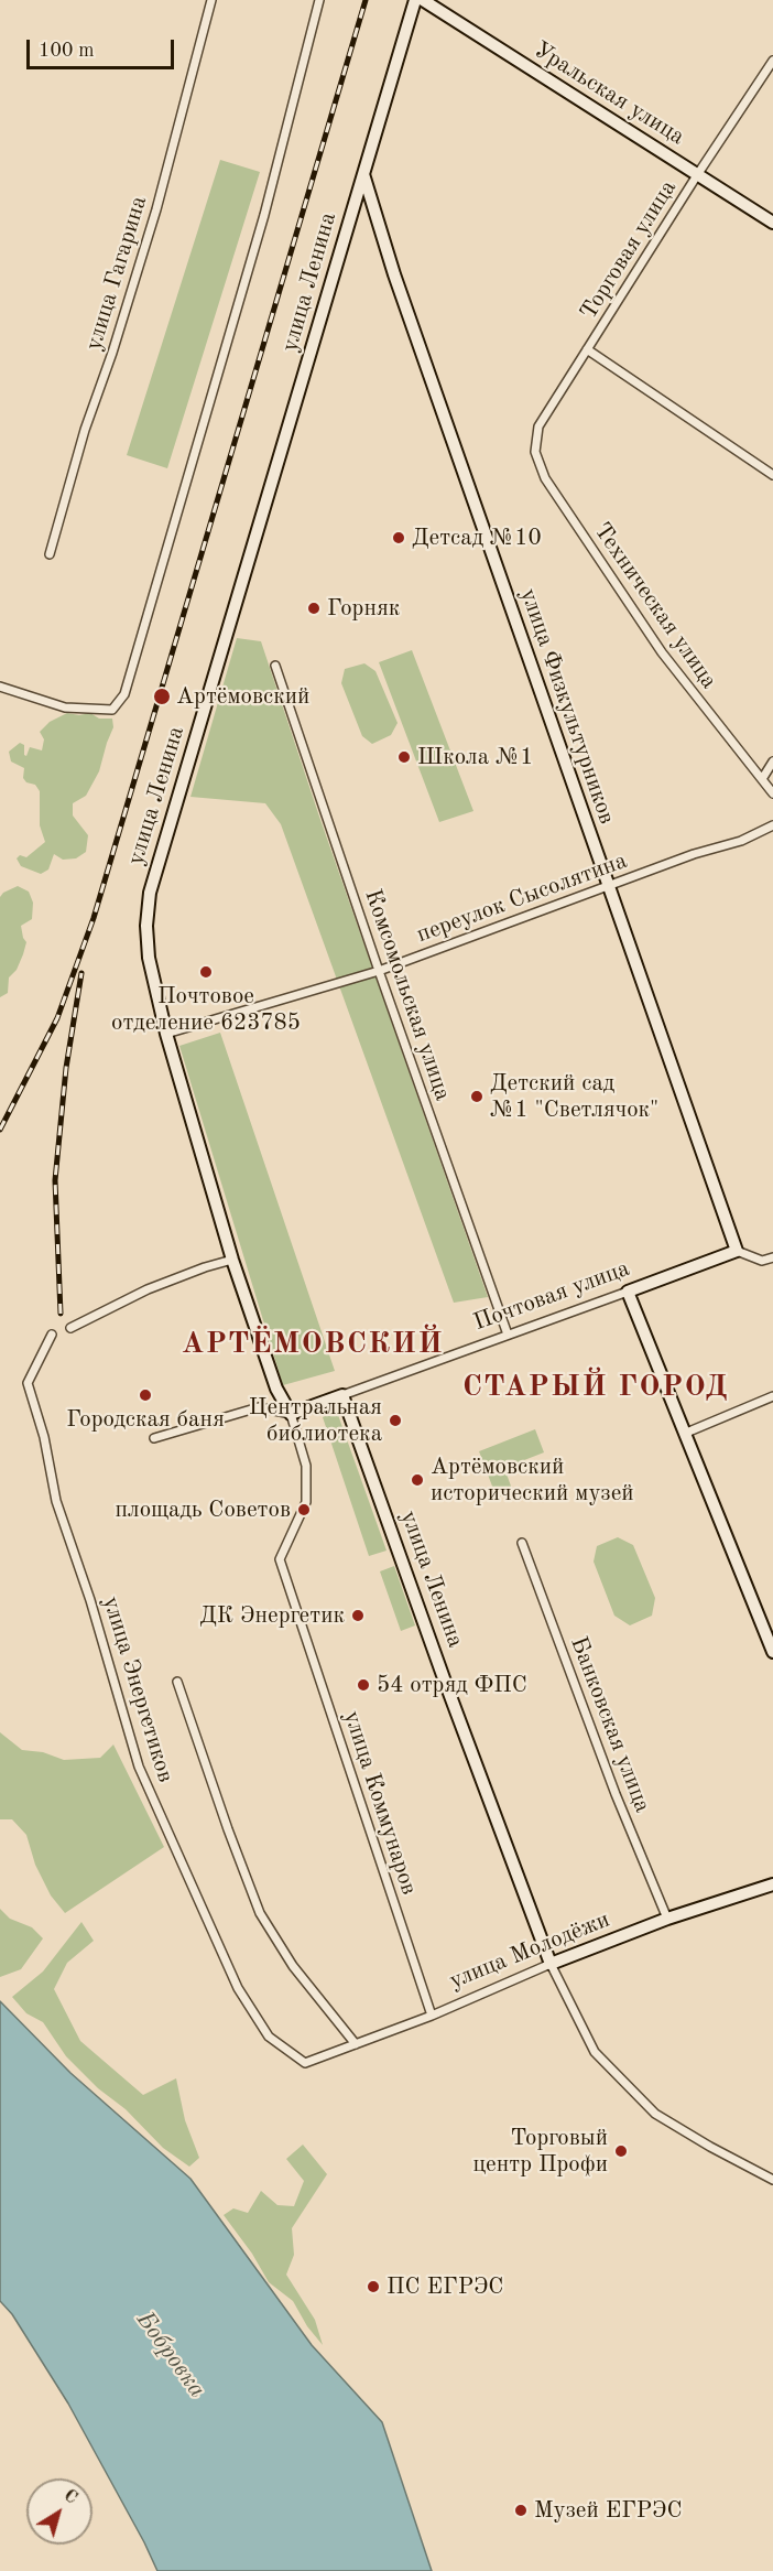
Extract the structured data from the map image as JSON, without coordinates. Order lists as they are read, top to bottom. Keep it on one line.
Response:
{"streets":{"street":["Уральская улица","Торговая улица","улица Гагарина","улица Ленина","Техническая улица","улица Физкультурников","переулок Сысолятина","Комсомольская улица","Почтовая улица","улица Энергетиков","Банковская улица","улица Коммунаров","улица Молодёжи"]},"crossings":[["Уральская улица","Торговая улица"],["Торговая улица","Техническая улица"],["улица Ленина","улица Физкультурников"],["улица Ленина","переулок Сысолятина"],["улица Ленина","Почтовая улица"],["улица Ленина","улица Коммунаров"],["улица Ленина","улица Молодёжи"],["улица Физкультурников","переулок Сысолятина"],["улица Физкультурников","Почтовая улица"],["переулок Сысолятина","Комсомольская улица"],["Комсомольская улица","Почтовая улица"],["Почтовая улица","улица Коммунаров"],["улица Энергетиков","улица Молодёжи"],["Банковская улица","улица Молодёжи"],["улица Коммунаров","улица Молодёжи"]],"districts":["АРТЁМОВСКИЙ","СТАРЫЙ ГОРОД"],"water":["Бобровка"],"places":["Детсад №10","Горняк","Артёмовский","Школа №1","Почтовое отделение 623785","Детский сад №1 \"Светлячок\"","Городская баня","Центральная библиотека","Артёмовский исторический музей","площадь Советов","ДК Энергетик","54 отряд ФПС","Торговый центр Профи","ПС ЕГРЭС","Музей ЕГРЭС"],"scale_bar":"100 m","north":"top right"}
